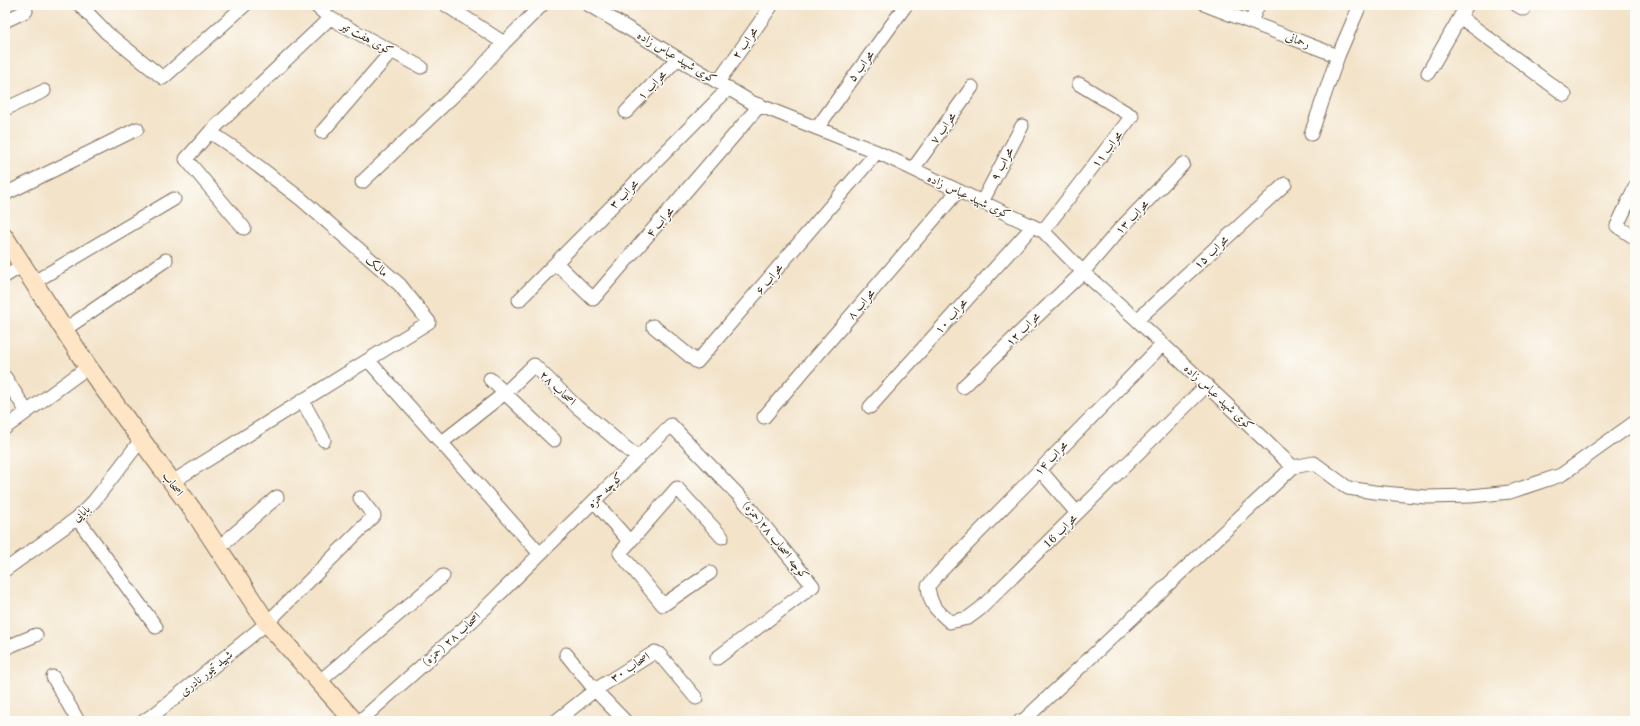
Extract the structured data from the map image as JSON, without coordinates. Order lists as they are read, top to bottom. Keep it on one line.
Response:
{"streets":{"main road":["اصحاب"],"street":["کوی هفت تیر","رحمانی","محراب ۲","کوی شهید عباس زاده","محراب ۵","محراب ۱","محراب ۷","محراب ۱۱","محراب ۹","محراب ۳","محراب ۱۳","محراب ۴","محراب ۱۵","مالک","محراب ۶","محراب ۸","محراب ۱۰","محراب ۱۲","اصحاب ۲۸","محراب ۱۴","کوچه حمزه","بابایی","محراب 16","کوچه اصحاب ۲۸(حمزه)","اصحاب ۲۸ (حمزه)","اصحاب ۳۰","شهید تیمور نادری"]},"crossings":[["محراب ۲","کوی شهید عباس زاده"],["محراب ۲","محراب ۳"],["کوی شهید عباس زاده","محراب ۵"],["کوی شهید عباس زاده","محراب ۱"],["کوی شهید عباس زاده","محراب ۷"],["کوی شهید عباس زاده","محراب ۱۱"],["کوی شهید عباس زاده","محراب ۹"],["کوی شهید عباس زاده","محراب ۳"],["کوی شهید عباس زاده","محراب ۱۳"],["کوی شهید عباس زاده","محراب ۴"],["کوی شهید عباس زاده","محراب ۱۵"],["کوی شهید عباس زاده","محراب ۶"],["کوی شهید عباس زاده","محراب ۸"],["کوی شهید عباس زاده","محراب ۱۰"],["کوی شهید عباس زاده","محراب ۱۲"],["کوی شهید عباس زاده","محراب ۱۴"],["کوی شهید عباس زاده","محراب 16"],["محراب ۱۱","محراب ۱۰"],["محراب ۳","محراب ۴"],["محراب ۱۳","محراب ۱۲"],["مالک","اصحاب"],["اصحاب ۲۸","کوچه حمزه"],["محراب ۱۴","محراب 16"],["اصحاب","بابایی"],["اصحاب","شهید تیمور نادری"],["کوچه حمزه","کوچه اصحاب ۲۸(حمزه)"],["کوچه حمزه","اصحاب ۲۸ (حمزه)"]]}
